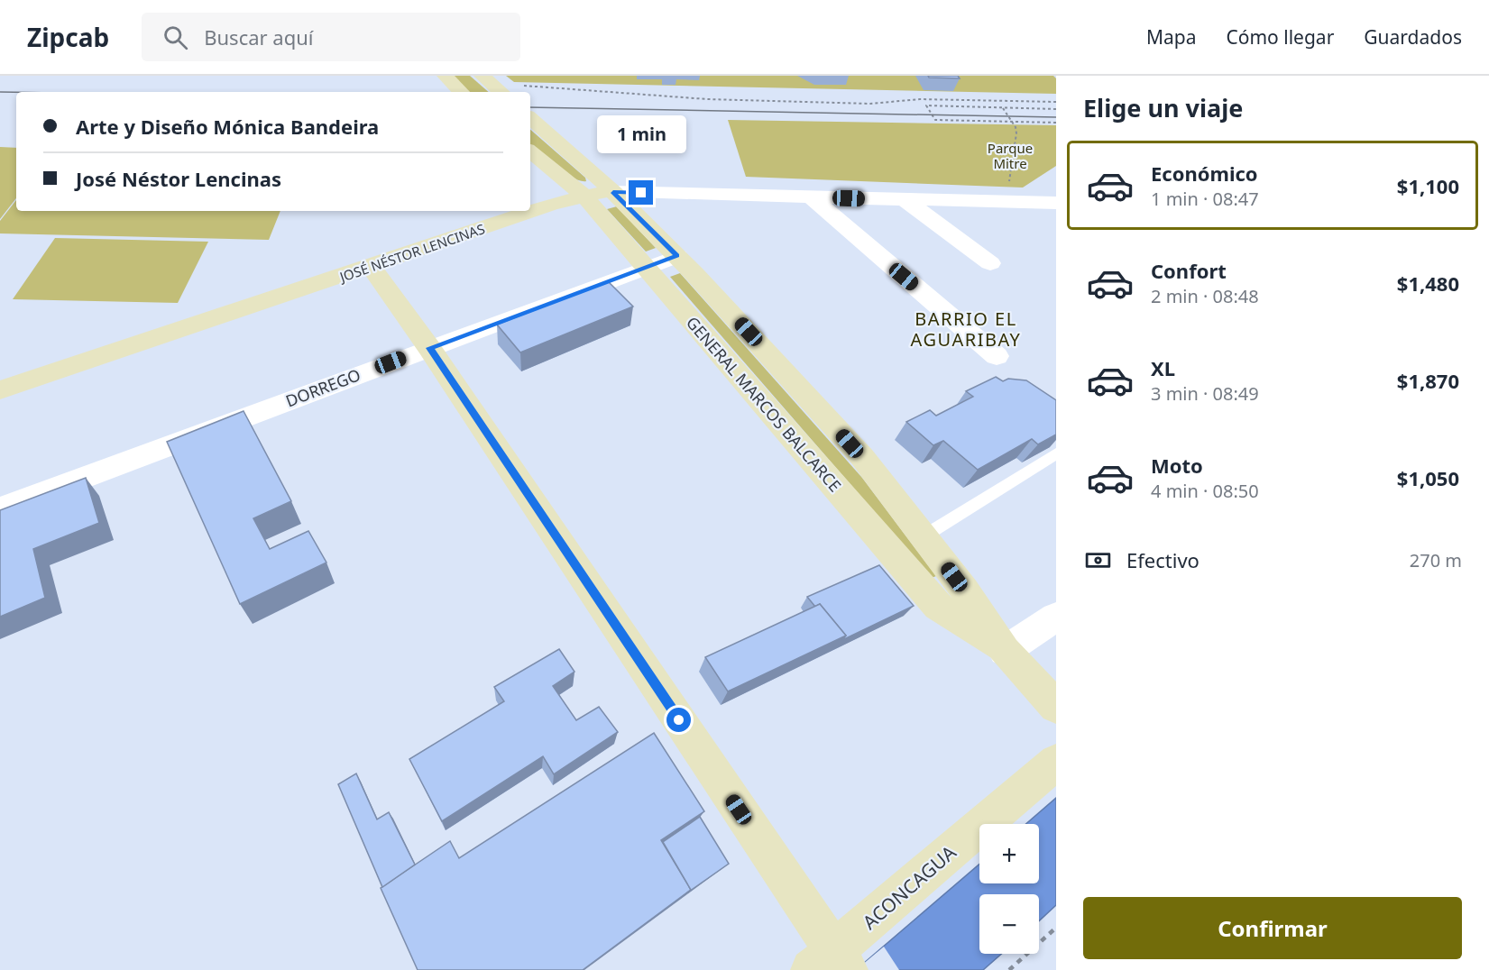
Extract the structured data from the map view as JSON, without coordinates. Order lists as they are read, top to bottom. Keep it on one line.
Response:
{"streets":{"main road":["JOSÉ NÉSTOR LENCINAS","GENERAL MARCOS BALCARCE","ACONCAGUA"],"street":["DORREGO"]},"crossings":[["JOSÉ NÉSTOR LENCINAS","GENERAL MARCOS BALCARCE"],["DORREGO","GENERAL MARCOS BALCARCE"]],"districts":["BARRIO EL AGUARIBAY"],"parks":["Parque Mitre"],"page":{"header":"Zipcab","search":"Buscar aquí","nav":["Mapa","Cómo llegar","Guardados"],"heading":"Elige un viaje","banner":["Arte y Diseño Mónica Bandeira","José Néstor Lencinas"],"bubble":"1 min","list":[{"name":"Económico","note":"1 min · 08:47","value":"$1,100"},{"name":"Confort","note":"2 min · 08:48","value":"$1,480"},{"name":"XL","note":"3 min · 08:49","value":"$1,870"},{"name":"Moto","note":"4 min · 08:50","value":"$1,050"}],"pay":["Efectivo","270 m"],"map_buttons":["+","−"],"buttons":"Confirmar"}}
